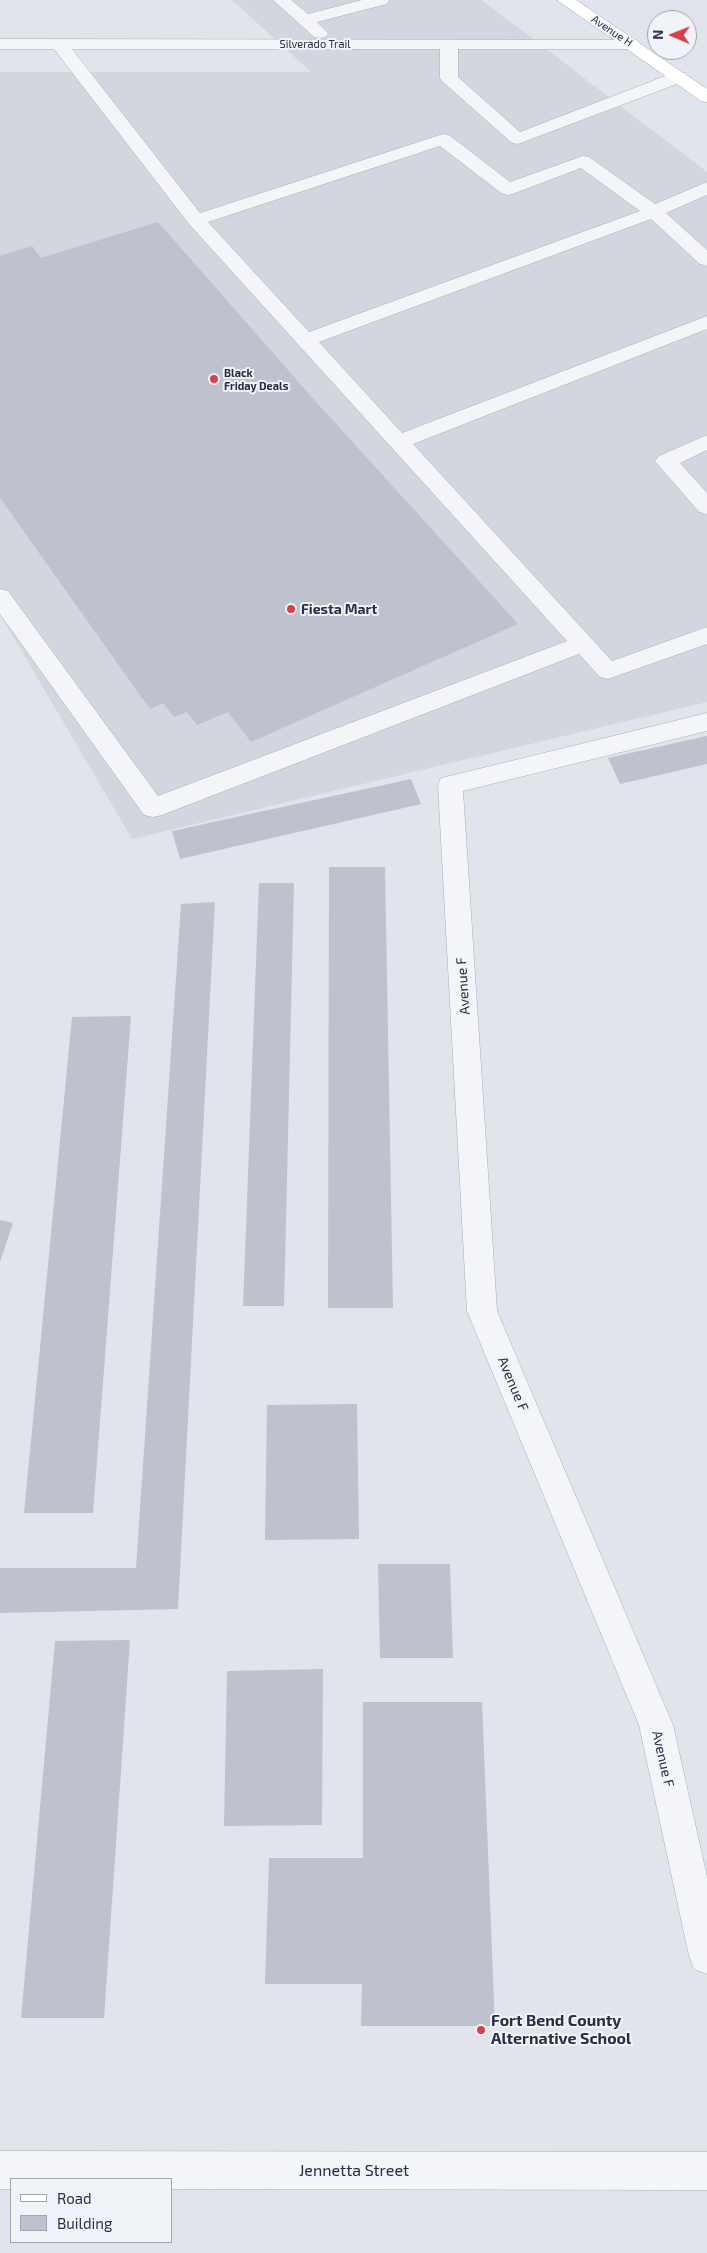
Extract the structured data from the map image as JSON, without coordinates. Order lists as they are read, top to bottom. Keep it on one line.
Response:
{"streets":{"main road":["Avenue H"],"street":["Silverado Trail","Avenue F","Jennetta Street"]},"crossings":[["Avenue H","Silverado Trail"]],"places":["Black Friday Deals","Fiesta Mart","Fort Bend County Alternative School"],"legend":["Road","Building"],"north":"left"}
